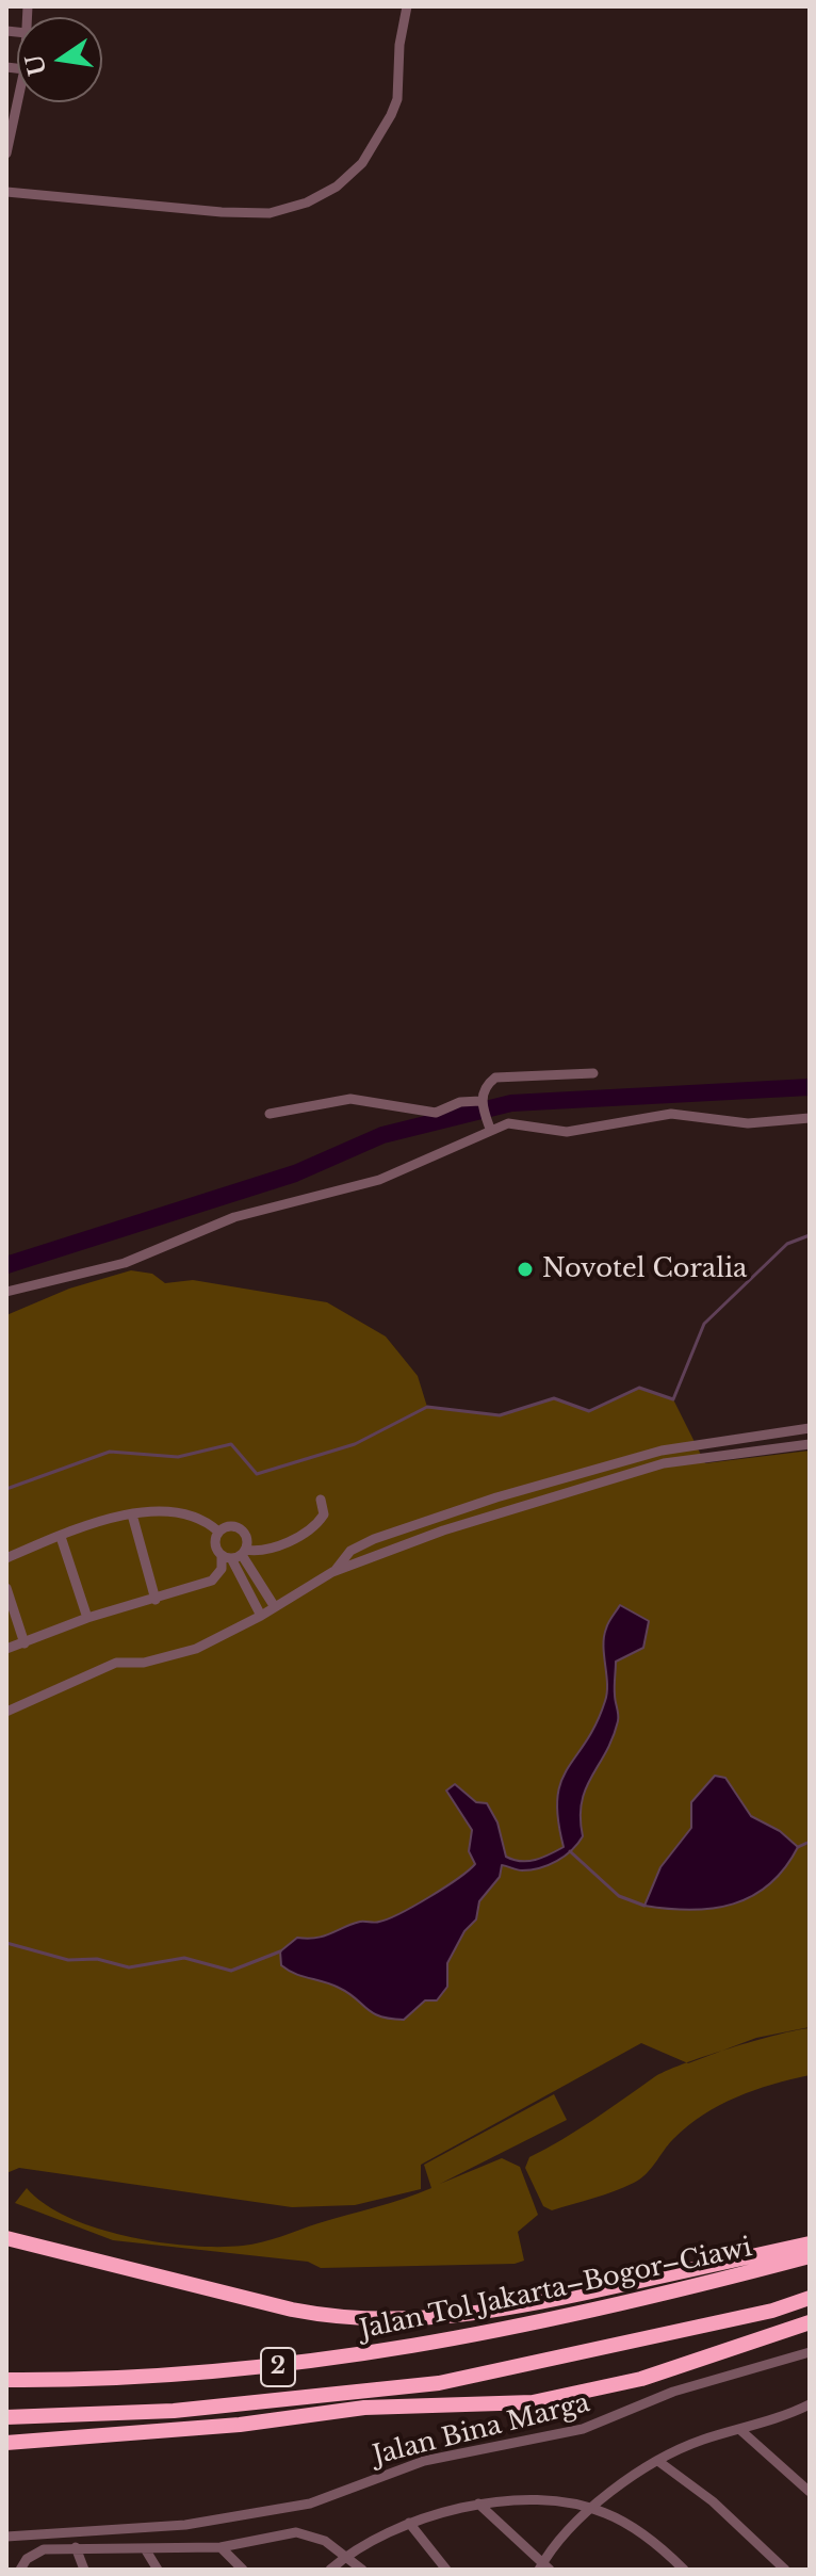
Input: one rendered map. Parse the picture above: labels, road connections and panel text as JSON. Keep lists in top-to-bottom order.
{
  "streets": {
    "highway": ["Jalan Tol Jakarta–Bogor–Ciawi", "2"],
    "street": ["Jalan Bina Marga"]
  },
  "places": ["Novotel Coralia"],
  "north": "left"
}
